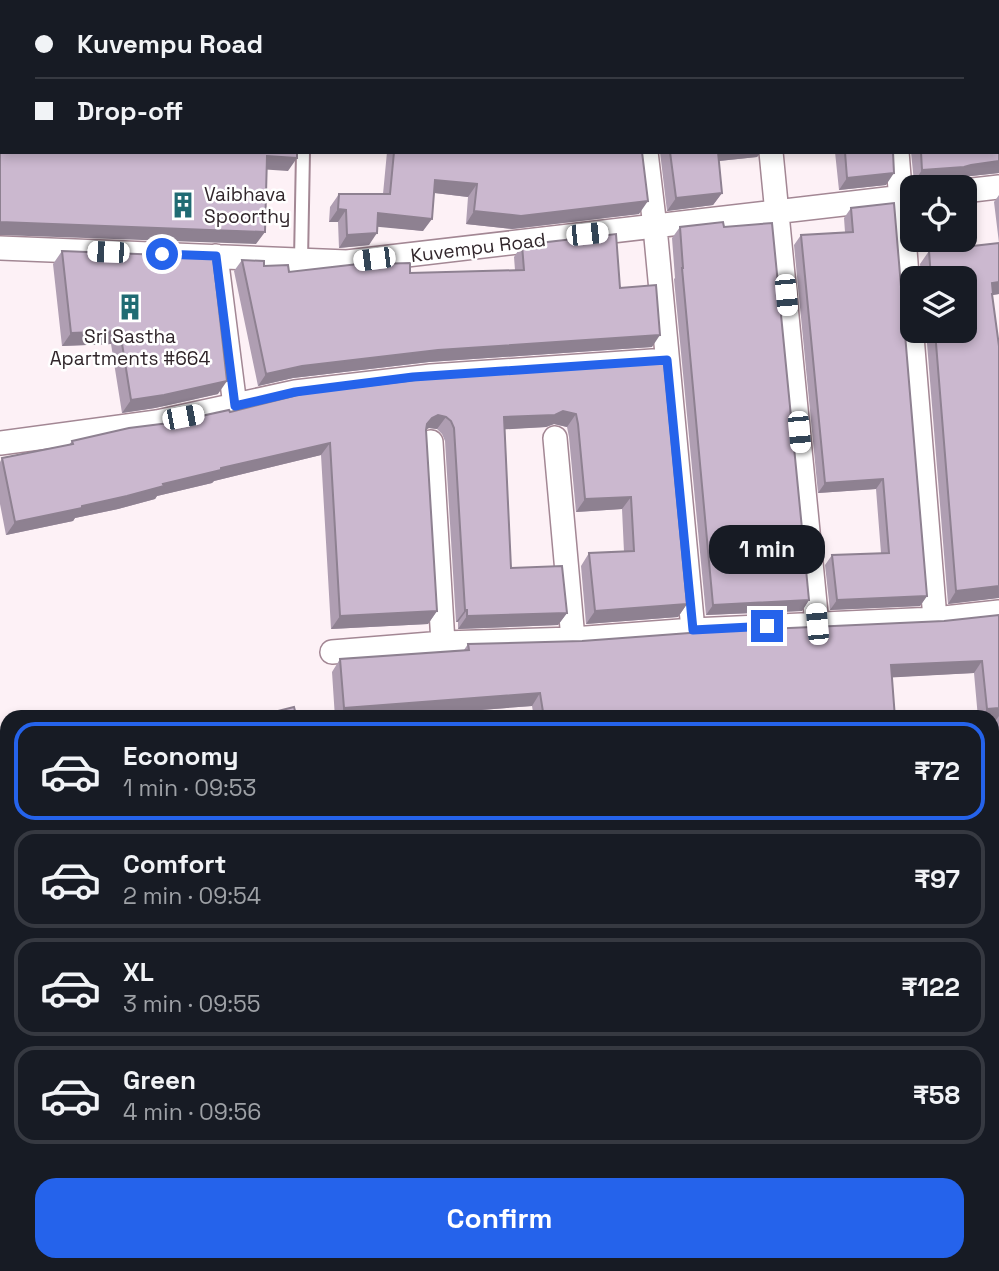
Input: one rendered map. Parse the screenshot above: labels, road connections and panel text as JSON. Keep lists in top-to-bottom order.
{
  "streets": {
    "street": ["Kuvempu Road"]
  },
  "places": {
    "building": ["Vaibhava Spoorthy", "Sri Sastha Apartments #664"]
  },
  "page": {
    "banner": ["Kuvempu Road", "Drop-off"],
    "bubble": "1 min",
    "list": [
      {
        "name": "Economy",
        "note": "1 min · 09:53",
        "value": "₹72"
      },
      {
        "name": "Comfort",
        "note": "2 min · 09:54",
        "value": "₹97"
      },
      {
        "name": "XL",
        "note": "3 min · 09:55",
        "value": "₹122"
      },
      {
        "name": "Green",
        "note": "4 min · 09:56",
        "value": "₹58"
      }
    ],
    "buttons": "Confirm"
  }
}
